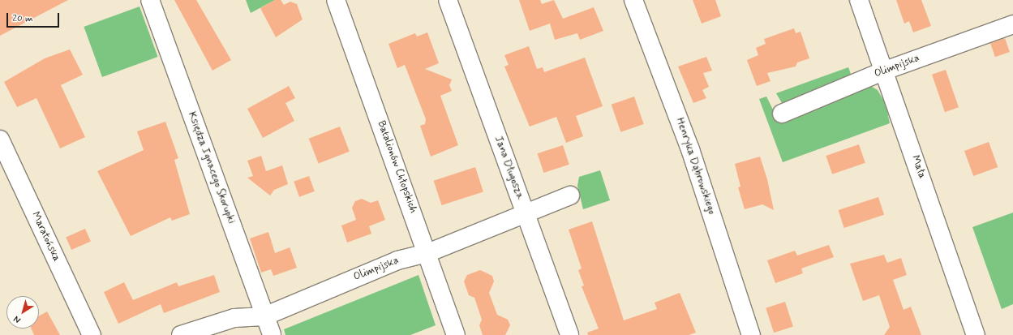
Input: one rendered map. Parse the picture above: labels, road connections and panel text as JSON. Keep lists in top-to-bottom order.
{
  "streets": {
    "street": [
      "Olimpijska",
      "Henryka Dąbrowskiego",
      "Batalionów Chłopskich",
      "Mała",
      "Księdza Ignacego Skorupki",
      "Jana Długosza",
      "Maratońska"
    ]
  },
  "crossings": [
    ["Olimpijska", "Batalionów Chłopskich"],
    ["Olimpijska", "Mała"],
    ["Olimpijska", "Księdza Ignacego Skorupki"],
    ["Olimpijska", "Jana Długosza"]
  ],
  "scale_bar": "20 m",
  "north": "bottom left"
}
